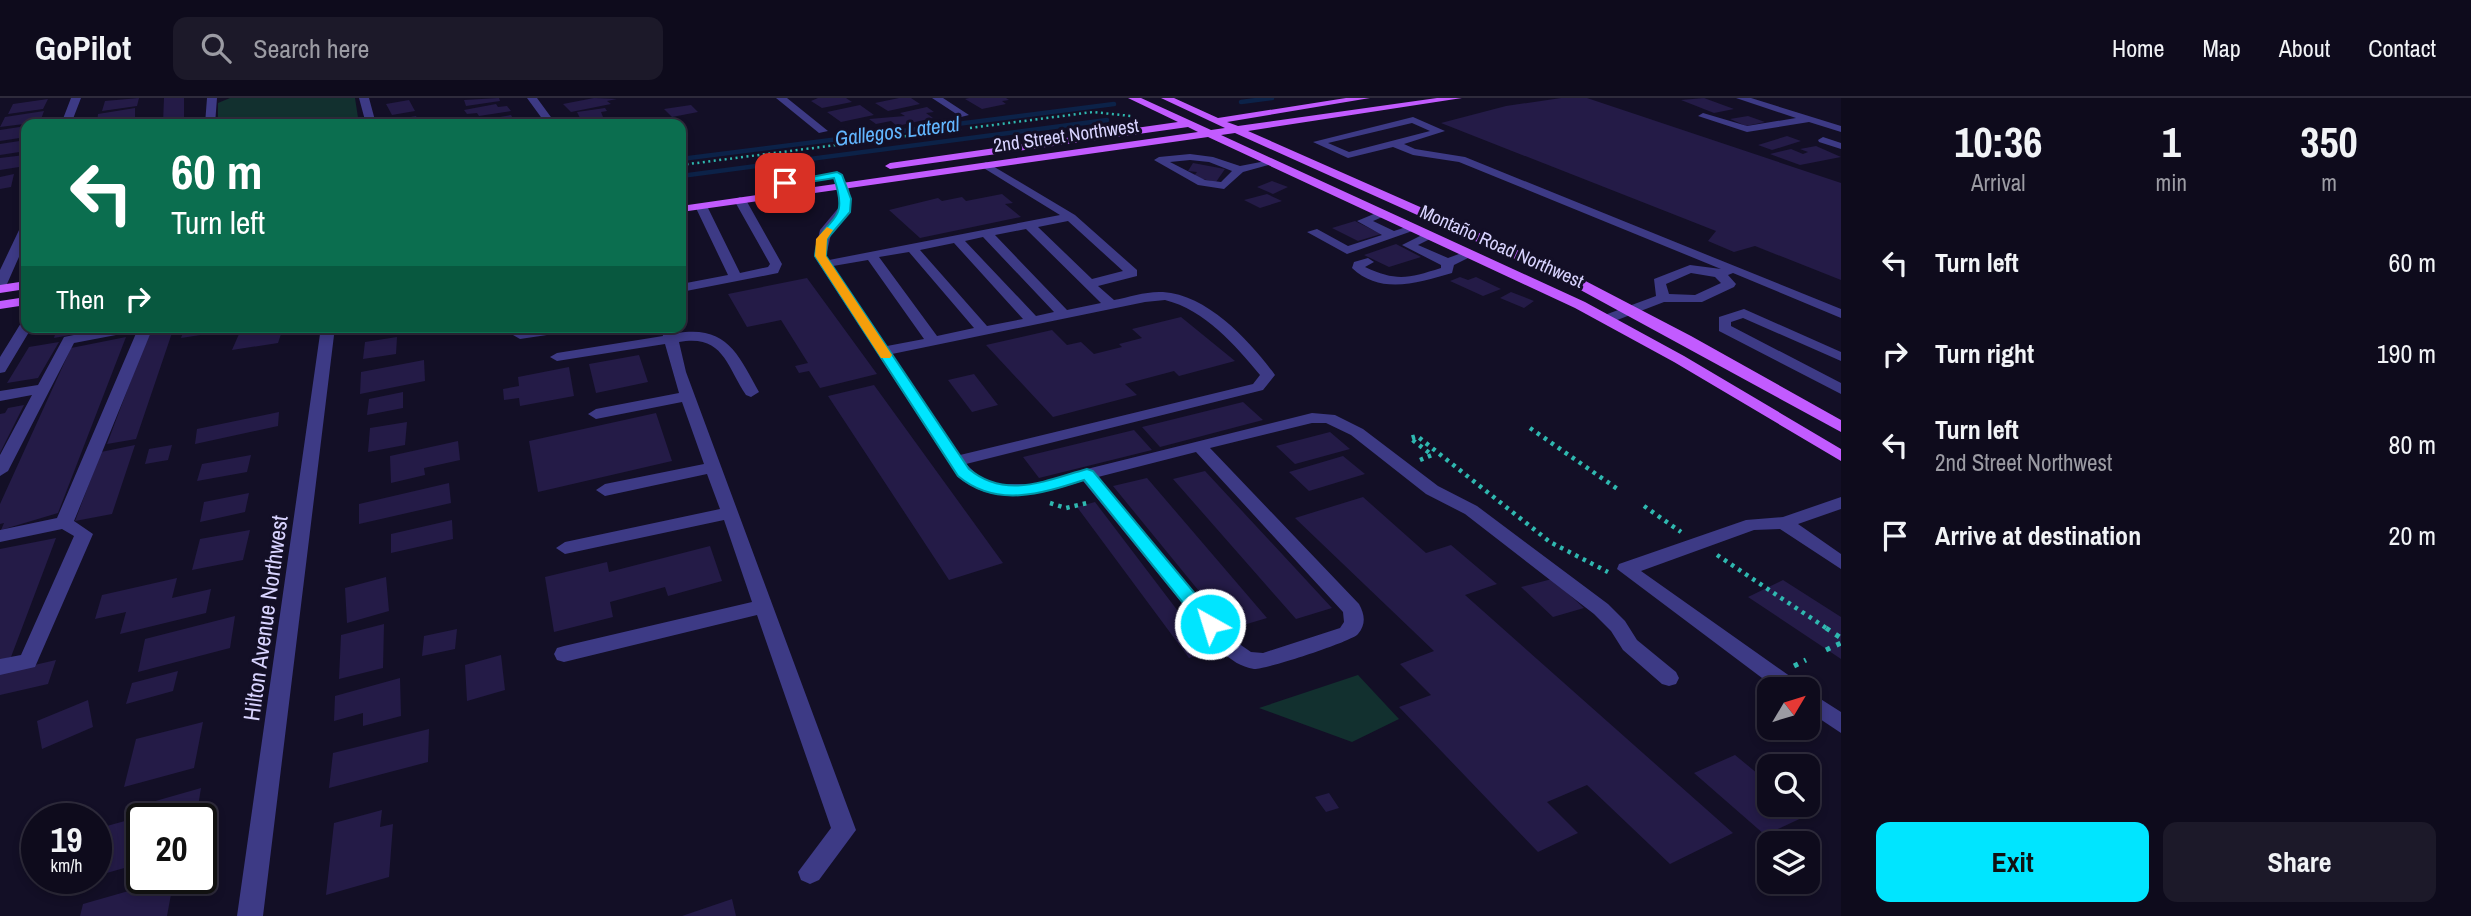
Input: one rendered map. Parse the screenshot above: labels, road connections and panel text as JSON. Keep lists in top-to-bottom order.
{
  "streets": {
    "main road": ["2nd Street Northwest", "Montaño Road Northwest"],
    "street": ["Hilton Avenue Northwest"]
  },
  "crossings": [
    ["2nd Street Northwest", "Montaño Road Northwest"]
  ],
  "water": ["Gallegos Lateral"],
  "north": "top right",
  "page": {
    "header": "GoPilot",
    "search": "Search here",
    "nav": [
      "Home",
      "Map",
      "About",
      "Contact"
    ],
    "eta": [
      "10:36",
      "Arrival",
      "1",
      "min",
      "350",
      "m"
    ],
    "turn": ["60 m", "Turn left"],
    "list": [
      {
        "name": "Turn left",
        "value": "60 m"
      },
      {
        "name": "Turn right",
        "value": "190 m"
      },
      {
        "name": "Turn left",
        "note": "2nd Street Northwest",
        "value": "80 m"
      },
      {
        "name": "Arrive at destination",
        "value": "20 m"
      }
    ],
    "then": "Then",
    "speed": "19 km/h",
    "limit": "20",
    "buttons": ["Exit", "Share"]
  }
}
